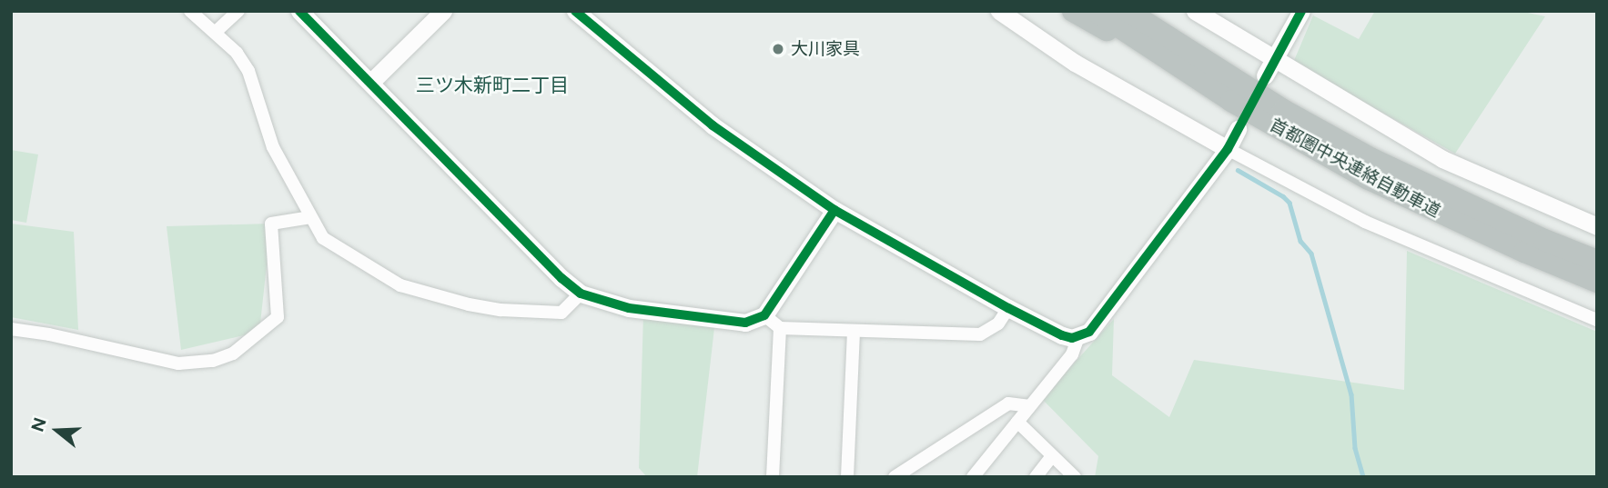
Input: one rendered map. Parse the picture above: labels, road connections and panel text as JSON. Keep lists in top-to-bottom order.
{
  "streets": {
    "highway": ["首都圏中央連絡自動車道"]
  },
  "districts": ["三ツ木新町二丁目"],
  "places": ["大川家具"],
  "north": "left"
}
